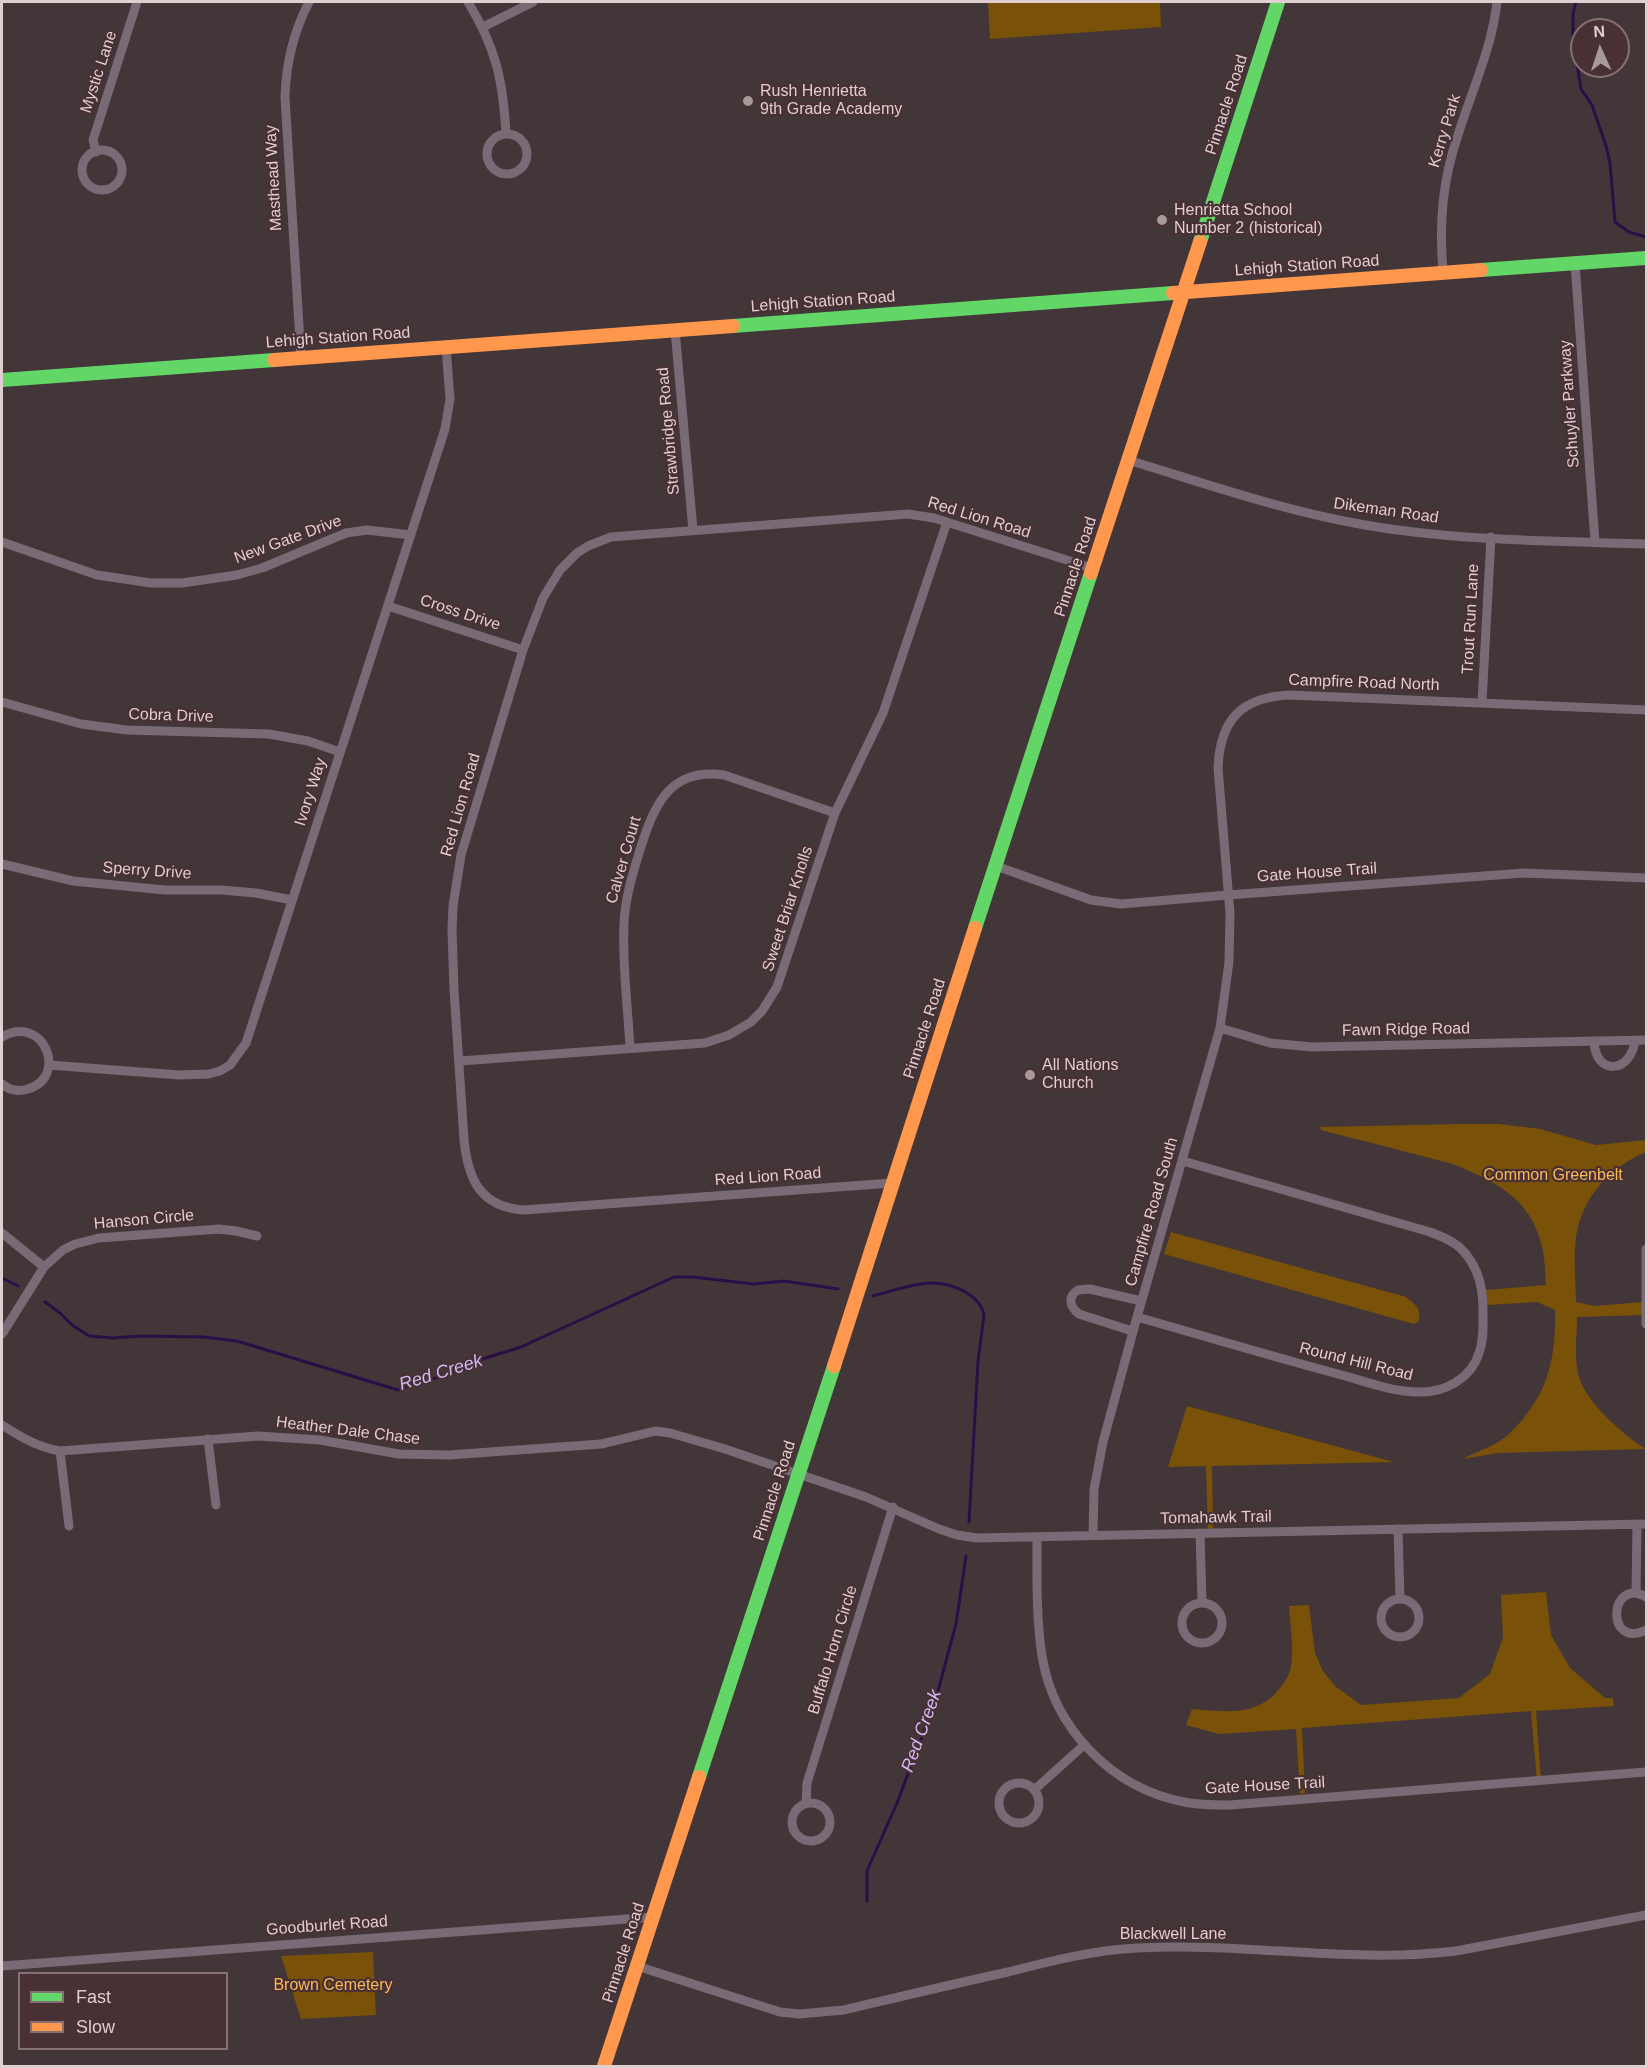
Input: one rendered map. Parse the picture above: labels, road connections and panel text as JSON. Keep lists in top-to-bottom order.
{
  "streets": {
    "main road": ["Pinnacle Road", "Lehigh Station Road"],
    "street": [
      "Mystic Lane",
      "Kerry Park",
      "Masthead Way",
      "Schuyler Parkway",
      "Strawbridge Road",
      "Dikeman Road",
      "Red Lion Road",
      "New Gate Drive",
      "Cross Drive",
      "Trout Run Lane",
      "Campfire Road North",
      "Cobra Drive",
      "Ivory Way",
      "Calver Court",
      "Sperry Drive",
      "Gate House Trail",
      "Sweet Briar Knolls",
      "Fawn Ridge Road",
      "Campfire Road South",
      "Hanson Circle",
      "Round Hill Road",
      "Heather Dale Chase",
      "Tomahawk Trail",
      "Buffalo Horn Circle",
      "Goodburlet Road",
      "Blackwell Lane"
    ]
  },
  "crossings": [
    ["Pinnacle Road", "Lehigh Station Road"],
    ["Pinnacle Road", "Dikeman Road"],
    ["Pinnacle Road", "Red Lion Road"],
    ["Pinnacle Road", "Gate House Trail"],
    ["Pinnacle Road", "Heather Dale Chase"],
    ["Pinnacle Road", "Tomahawk Trail"],
    ["Pinnacle Road", "Goodburlet Road"],
    ["Pinnacle Road", "Blackwell Lane"],
    ["Kerry Park", "Lehigh Station Road"],
    ["Masthead Way", "Lehigh Station Road"],
    ["Lehigh Station Road", "Schuyler Parkway"],
    ["Lehigh Station Road", "Strawbridge Road"],
    ["Lehigh Station Road", "Ivory Way"],
    ["Schuyler Parkway", "Dikeman Road"],
    ["Strawbridge Road", "Red Lion Road"],
    ["Dikeman Road", "Trout Run Lane"],
    ["Red Lion Road", "Cross Drive"],
    ["Red Lion Road", "Sweet Briar Knolls"],
    ["New Gate Drive", "Ivory Way"],
    ["Cross Drive", "Ivory Way"],
    ["Trout Run Lane", "Campfire Road North"],
    ["Campfire Road North", "Gate House Trail"],
    ["Campfire Road North", "Campfire Road South"],
    ["Cobra Drive", "Ivory Way"],
    ["Ivory Way", "Sperry Drive"],
    ["Calver Court", "Sweet Briar Knolls"],
    ["Gate House Trail", "Campfire Road South"],
    ["Gate House Trail", "Tomahawk Trail"],
    ["Fawn Ridge Road", "Campfire Road South"],
    ["Campfire Road South", "Round Hill Road"],
    ["Campfire Road South", "Tomahawk Trail"],
    ["Heather Dale Chase", "Tomahawk Trail"],
    ["Tomahawk Trail", "Buffalo Horn Circle"]
  ],
  "water": ["Red Creek"],
  "parks": ["Common Greenbelt", "Brown Cemetery"],
  "places": ["Rush Henrietta 9th Grade Academy", "Henrietta School Number 2 (historical)", "All Nations Church"],
  "legend": ["Fast", "Slow"],
  "north": "top"
}
